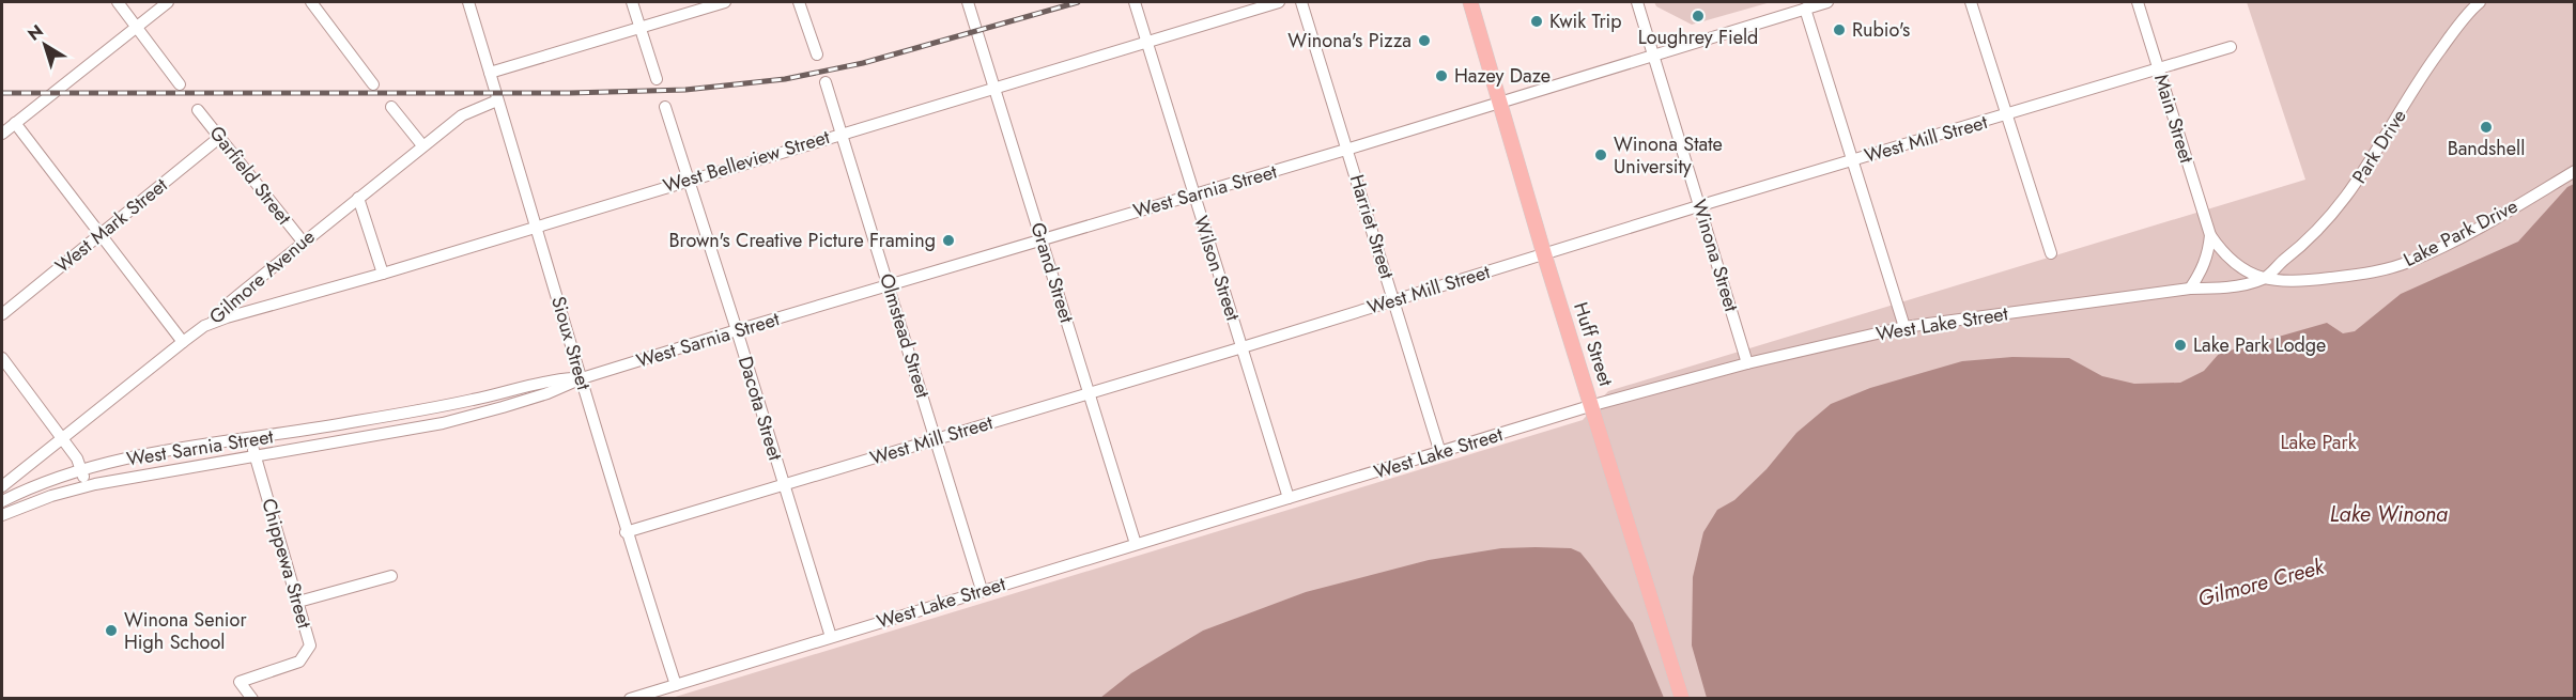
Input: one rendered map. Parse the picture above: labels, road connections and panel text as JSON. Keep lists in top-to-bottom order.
{
  "streets": {
    "main road": ["Huff Street"],
    "street": [
      "Main Street",
      "West Mill Street",
      "Park Drive",
      "West Belleview Street",
      "Garfield Street",
      "West Sarnia Street",
      "West Mark Street",
      "Harriet Street",
      "Lake Park Drive",
      "Winona Street",
      "Wilson Street",
      "Grand Street",
      "Gilmore Avenue",
      "West Lake Street",
      "Olmstead Street",
      "Sioux Street",
      "Dacota Street",
      "Chippewa Street"
    ]
  },
  "crossings": [
    ["Main Street", "West Mill Street"],
    ["Main Street", "Park Drive"],
    ["Main Street", "Lake Park Drive"],
    ["Main Street", "West Lake Street"],
    ["West Mill Street", "Harriet Street"],
    ["West Mill Street", "Winona Street"],
    ["West Mill Street", "Wilson Street"],
    ["West Mill Street", "Grand Street"],
    ["West Mill Street", "Olmstead Street"],
    ["West Mill Street", "Sioux Street"],
    ["West Mill Street", "Huff Street"],
    ["West Mill Street", "Dacota Street"],
    ["Park Drive", "Lake Park Drive"],
    ["Park Drive", "West Lake Street"],
    ["West Belleview Street", "Wilson Street"],
    ["West Belleview Street", "Grand Street"],
    ["West Belleview Street", "Gilmore Avenue"],
    ["West Belleview Street", "Olmstead Street"],
    ["West Belleview Street", "Sioux Street"],
    ["West Belleview Street", "Dacota Street"],
    ["Garfield Street", "West Mark Street"],
    ["Garfield Street", "Gilmore Avenue"],
    ["West Sarnia Street", "Harriet Street"],
    ["West Sarnia Street", "Winona Street"],
    ["West Sarnia Street", "Wilson Street"],
    ["West Sarnia Street", "Grand Street"],
    ["West Sarnia Street", "Olmstead Street"],
    ["West Sarnia Street", "Sioux Street"],
    ["West Sarnia Street", "Huff Street"],
    ["West Sarnia Street", "Dacota Street"],
    ["West Sarnia Street", "Chippewa Street"],
    ["Harriet Street", "West Lake Street"],
    ["Lake Park Drive", "West Lake Street"],
    ["Winona Street", "West Lake Street"],
    ["Wilson Street", "West Lake Street"],
    ["Grand Street", "West Lake Street"],
    ["Gilmore Avenue", "Sioux Street"],
    ["West Lake Street", "Olmstead Street"],
    ["West Lake Street", "Sioux Street"],
    ["West Lake Street", "Huff Street"],
    ["West Lake Street", "Dacota Street"]
  ],
  "water": ["Lake Winona", "Gilmore Creek"],
  "parks": ["Lake Park"],
  "places": [
    "Loughrey Field",
    "Kwik Trip",
    "Rubio's",
    "Winona's Pizza",
    "Hazey Daze",
    "Bandshell",
    "Winona State University",
    "Brown's Creative Picture Framing",
    "Lake Park Lodge",
    "Winona Senior High School"
  ],
  "north": "top left"
}
